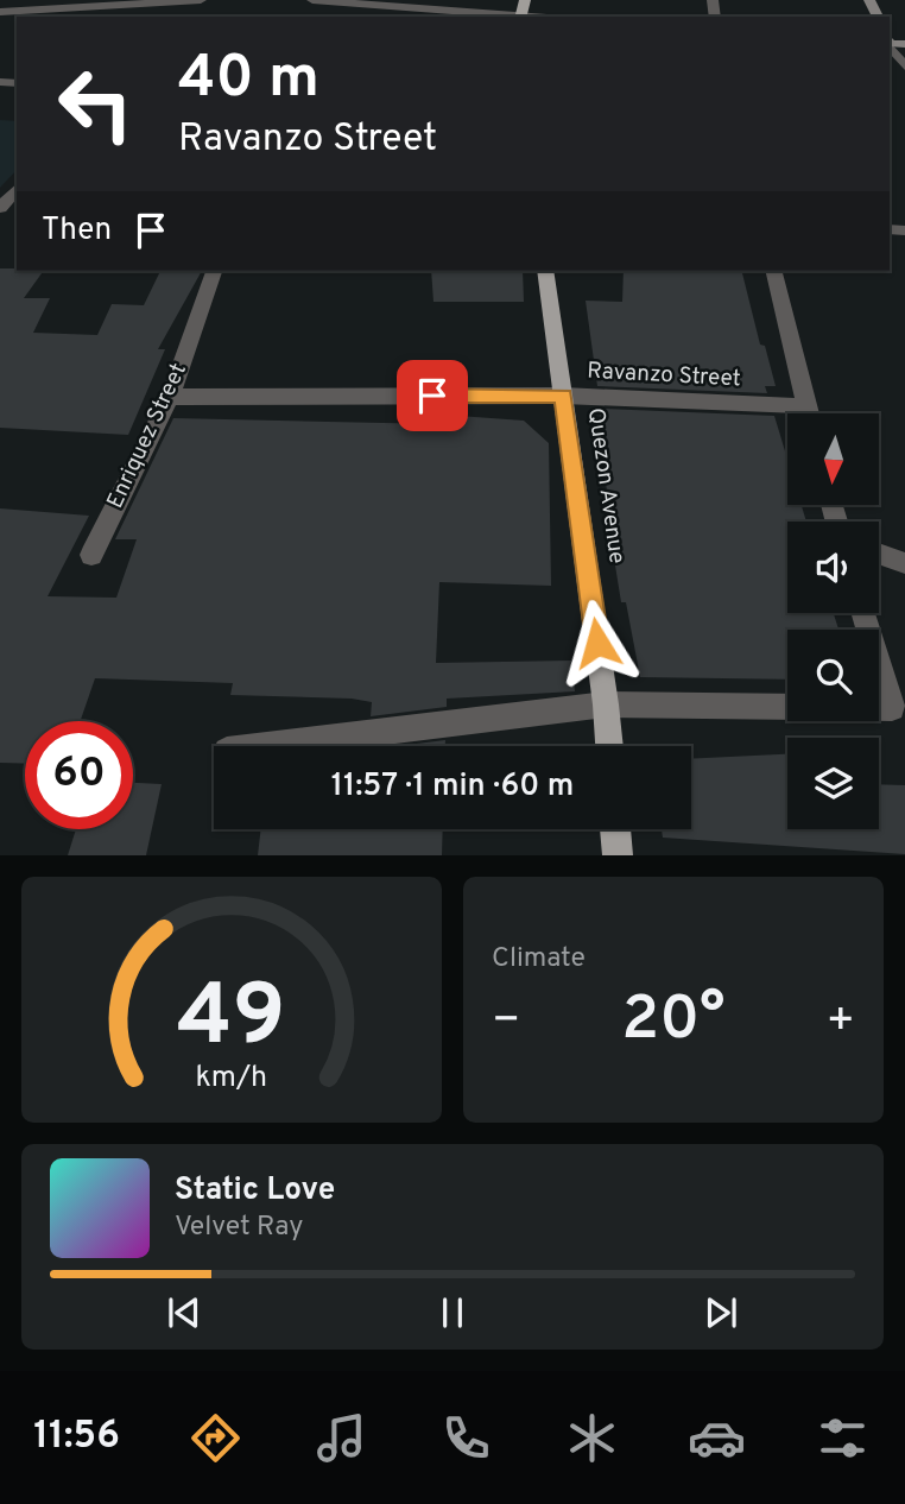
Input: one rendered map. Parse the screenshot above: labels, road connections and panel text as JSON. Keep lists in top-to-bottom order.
{
  "streets": {
    "main road": ["Quezon Avenue"],
    "street": ["Ravanzo Street", "Enriquez Street"]
  },
  "crossings": [
    ["Ravanzo Street", "Enriquez Street"],
    ["Ravanzo Street", "Quezon Avenue"]
  ],
  "north": "bottom",
  "page": {
    "turn": ["40 m", "Ravanzo Street"],
    "then": "Then",
    "limit": "60",
    "trip": "11:57 · 1 min · 60 m",
    "tile": "Climate",
    "heat": ["−", "20°", "+"],
    "song": ["Static Love", "Velvet Ray"],
    "tabs": "11:56",
    "gauge": ["49", "km/h"]
  }
}
